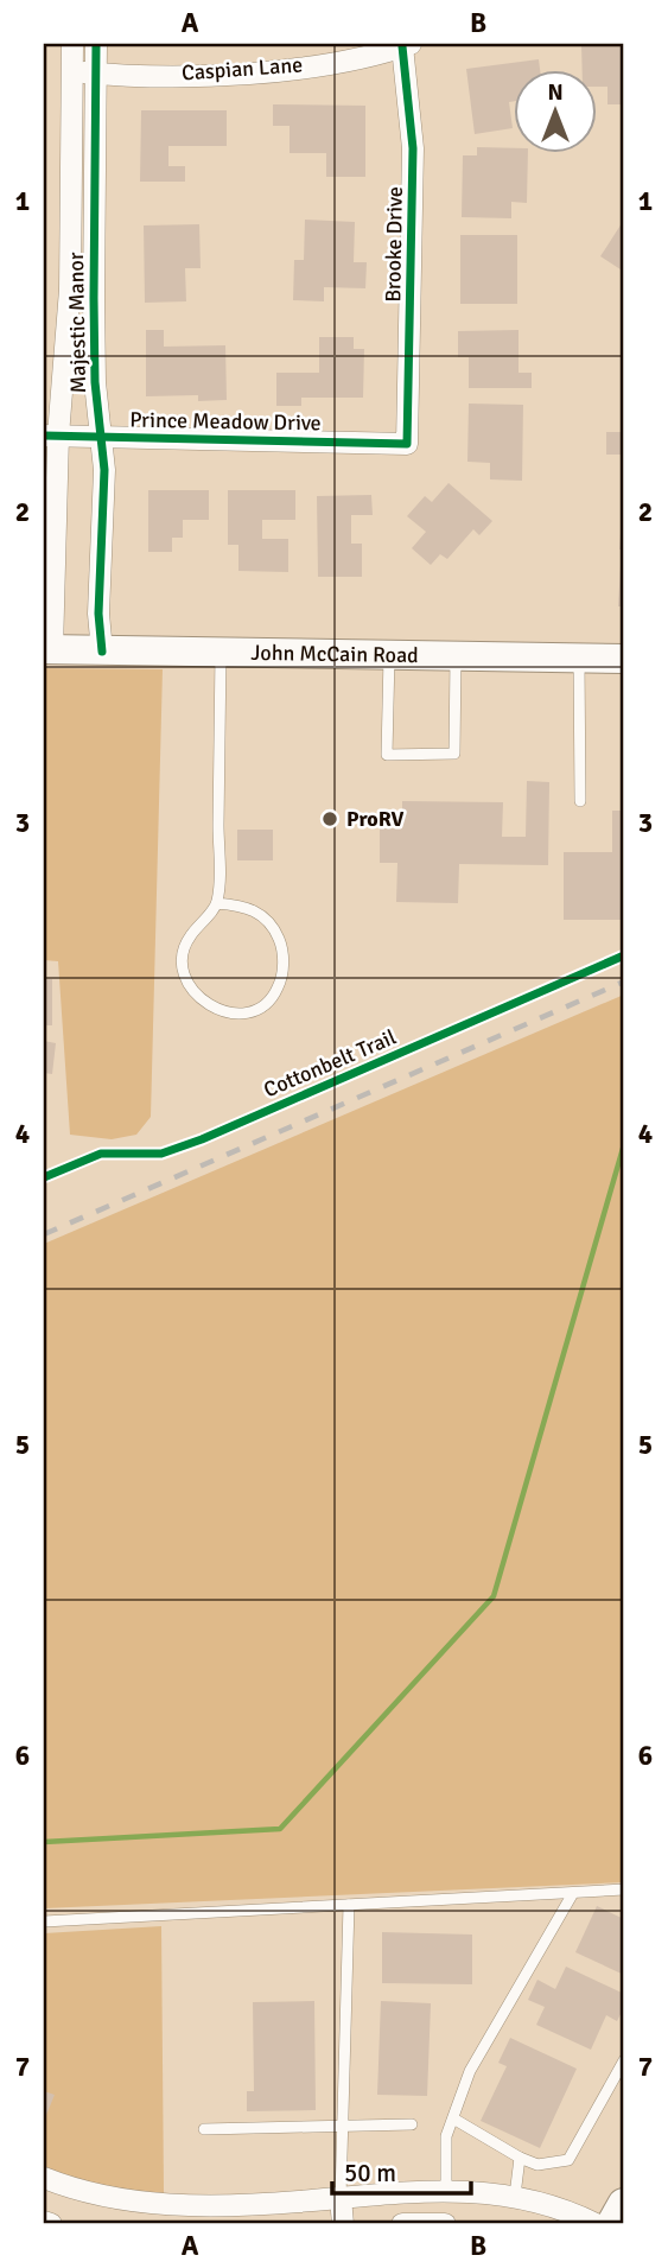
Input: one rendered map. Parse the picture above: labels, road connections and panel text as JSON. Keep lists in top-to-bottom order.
{
  "streets": {
    "main road": ["John McCain Road"],
    "street": [
      "Caspian Lane",
      "Brooke Drive",
      "Majestic Manor",
      "Prince Meadow Drive"
    ],
    "cycle path": ["Cottonbelt Trail"]
  },
  "crossings": [
    ["Caspian Lane", "Brooke Drive"],
    ["Caspian Lane", "Majestic Manor"],
    ["Brooke Drive", "Prince Meadow Drive"],
    ["Majestic Manor", "Prince Meadow Drive"],
    ["Majestic Manor", "John McCain Road"]
  ],
  "places": ["ProRV"],
  "scale_bar": "50 m",
  "north": "top",
  "grid": {
    "columns": ["A", "B"],
    "rows": [
      "1",
      "2",
      "3",
      "4",
      "5",
      "6",
      "7"
    ]
  }
}
